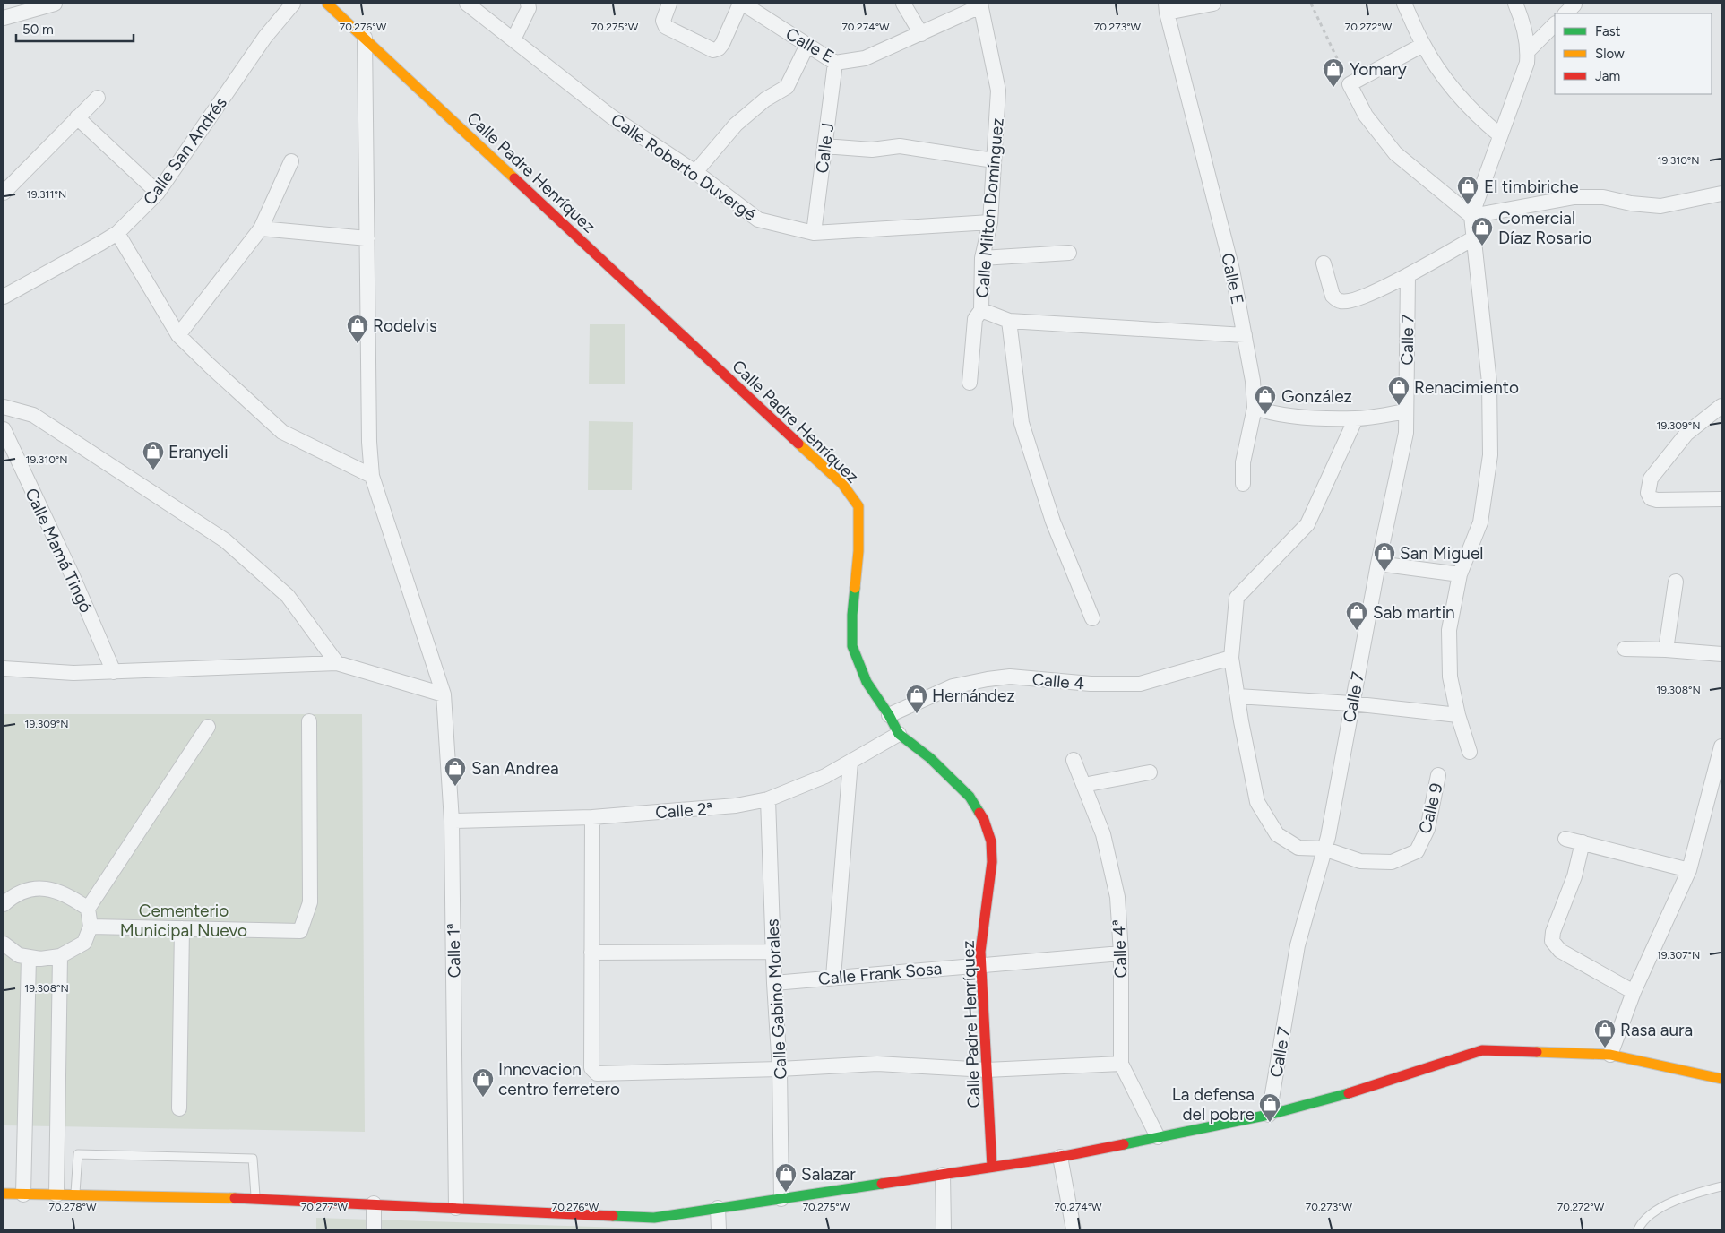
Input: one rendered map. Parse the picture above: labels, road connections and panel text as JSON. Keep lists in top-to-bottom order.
{
  "streets": {
    "main road": ["Calle Padre Henríquez"],
    "street": [
      "Calle E",
      "Calle J",
      "Calle San Andrés",
      "Calle Roberto Duvergé",
      "Calle Milton Domínguez",
      "Calle 7",
      "Calle Mamá Tingó",
      "Calle 4",
      "Calle 9",
      "Calle 2ª",
      "Calle 4ª",
      "Calle 1ª",
      "Calle Frank Sosa",
      "Calle Gabino Morales"
    ]
  },
  "crossings": [
    ["Calle E", "Calle J"],
    ["Calle E", "Calle Milton Domínguez"],
    ["Calle J", "Calle Roberto Duvergé"],
    ["Calle Roberto Duvergé", "Calle Milton Domínguez"],
    ["Calle Padre Henríquez", "Calle 4"],
    ["Calle Padre Henríquez", "Calle 2ª"],
    ["Calle Padre Henríquez", "Calle 1ª"],
    ["Calle Padre Henríquez", "Calle Frank Sosa"],
    ["Calle 7", "Calle 9"],
    ["Calle 4", "Calle 9"],
    ["Calle 2ª", "Calle 1ª"],
    ["Calle 2ª", "Calle Gabino Morales"],
    ["Calle 4ª", "Calle Frank Sosa"],
    ["Calle Frank Sosa", "Calle Gabino Morales"]
  ],
  "parks": ["Cementerio Municipal Nuevo"],
  "places": {
    "shop": [
      "Yomary",
      "El timbiriche",
      "Comercial Díaz Rosario",
      "Rodelvis",
      "Renacimiento",
      "González",
      "Eranyeli",
      "San Miguel",
      "Sab martin",
      "Hernández",
      "San Andrea",
      "Rasa aura",
      "Innovacion centro ferretero",
      "La defensa del pobre",
      "Salazar"
    ]
  },
  "legend": ["Fast", "Slow", "Jam"],
  "scale_bar": "50 m",
  "coordinates": [
    "70.276°W",
    "70.275°W",
    "70.274°W",
    "70.273°W",
    "70.272°W",
    "19.310°N",
    "19.311°N",
    "19.309°N",
    "19.308°N",
    "19.307°N",
    "70.278°W",
    "70.277°W"
  ]
}
